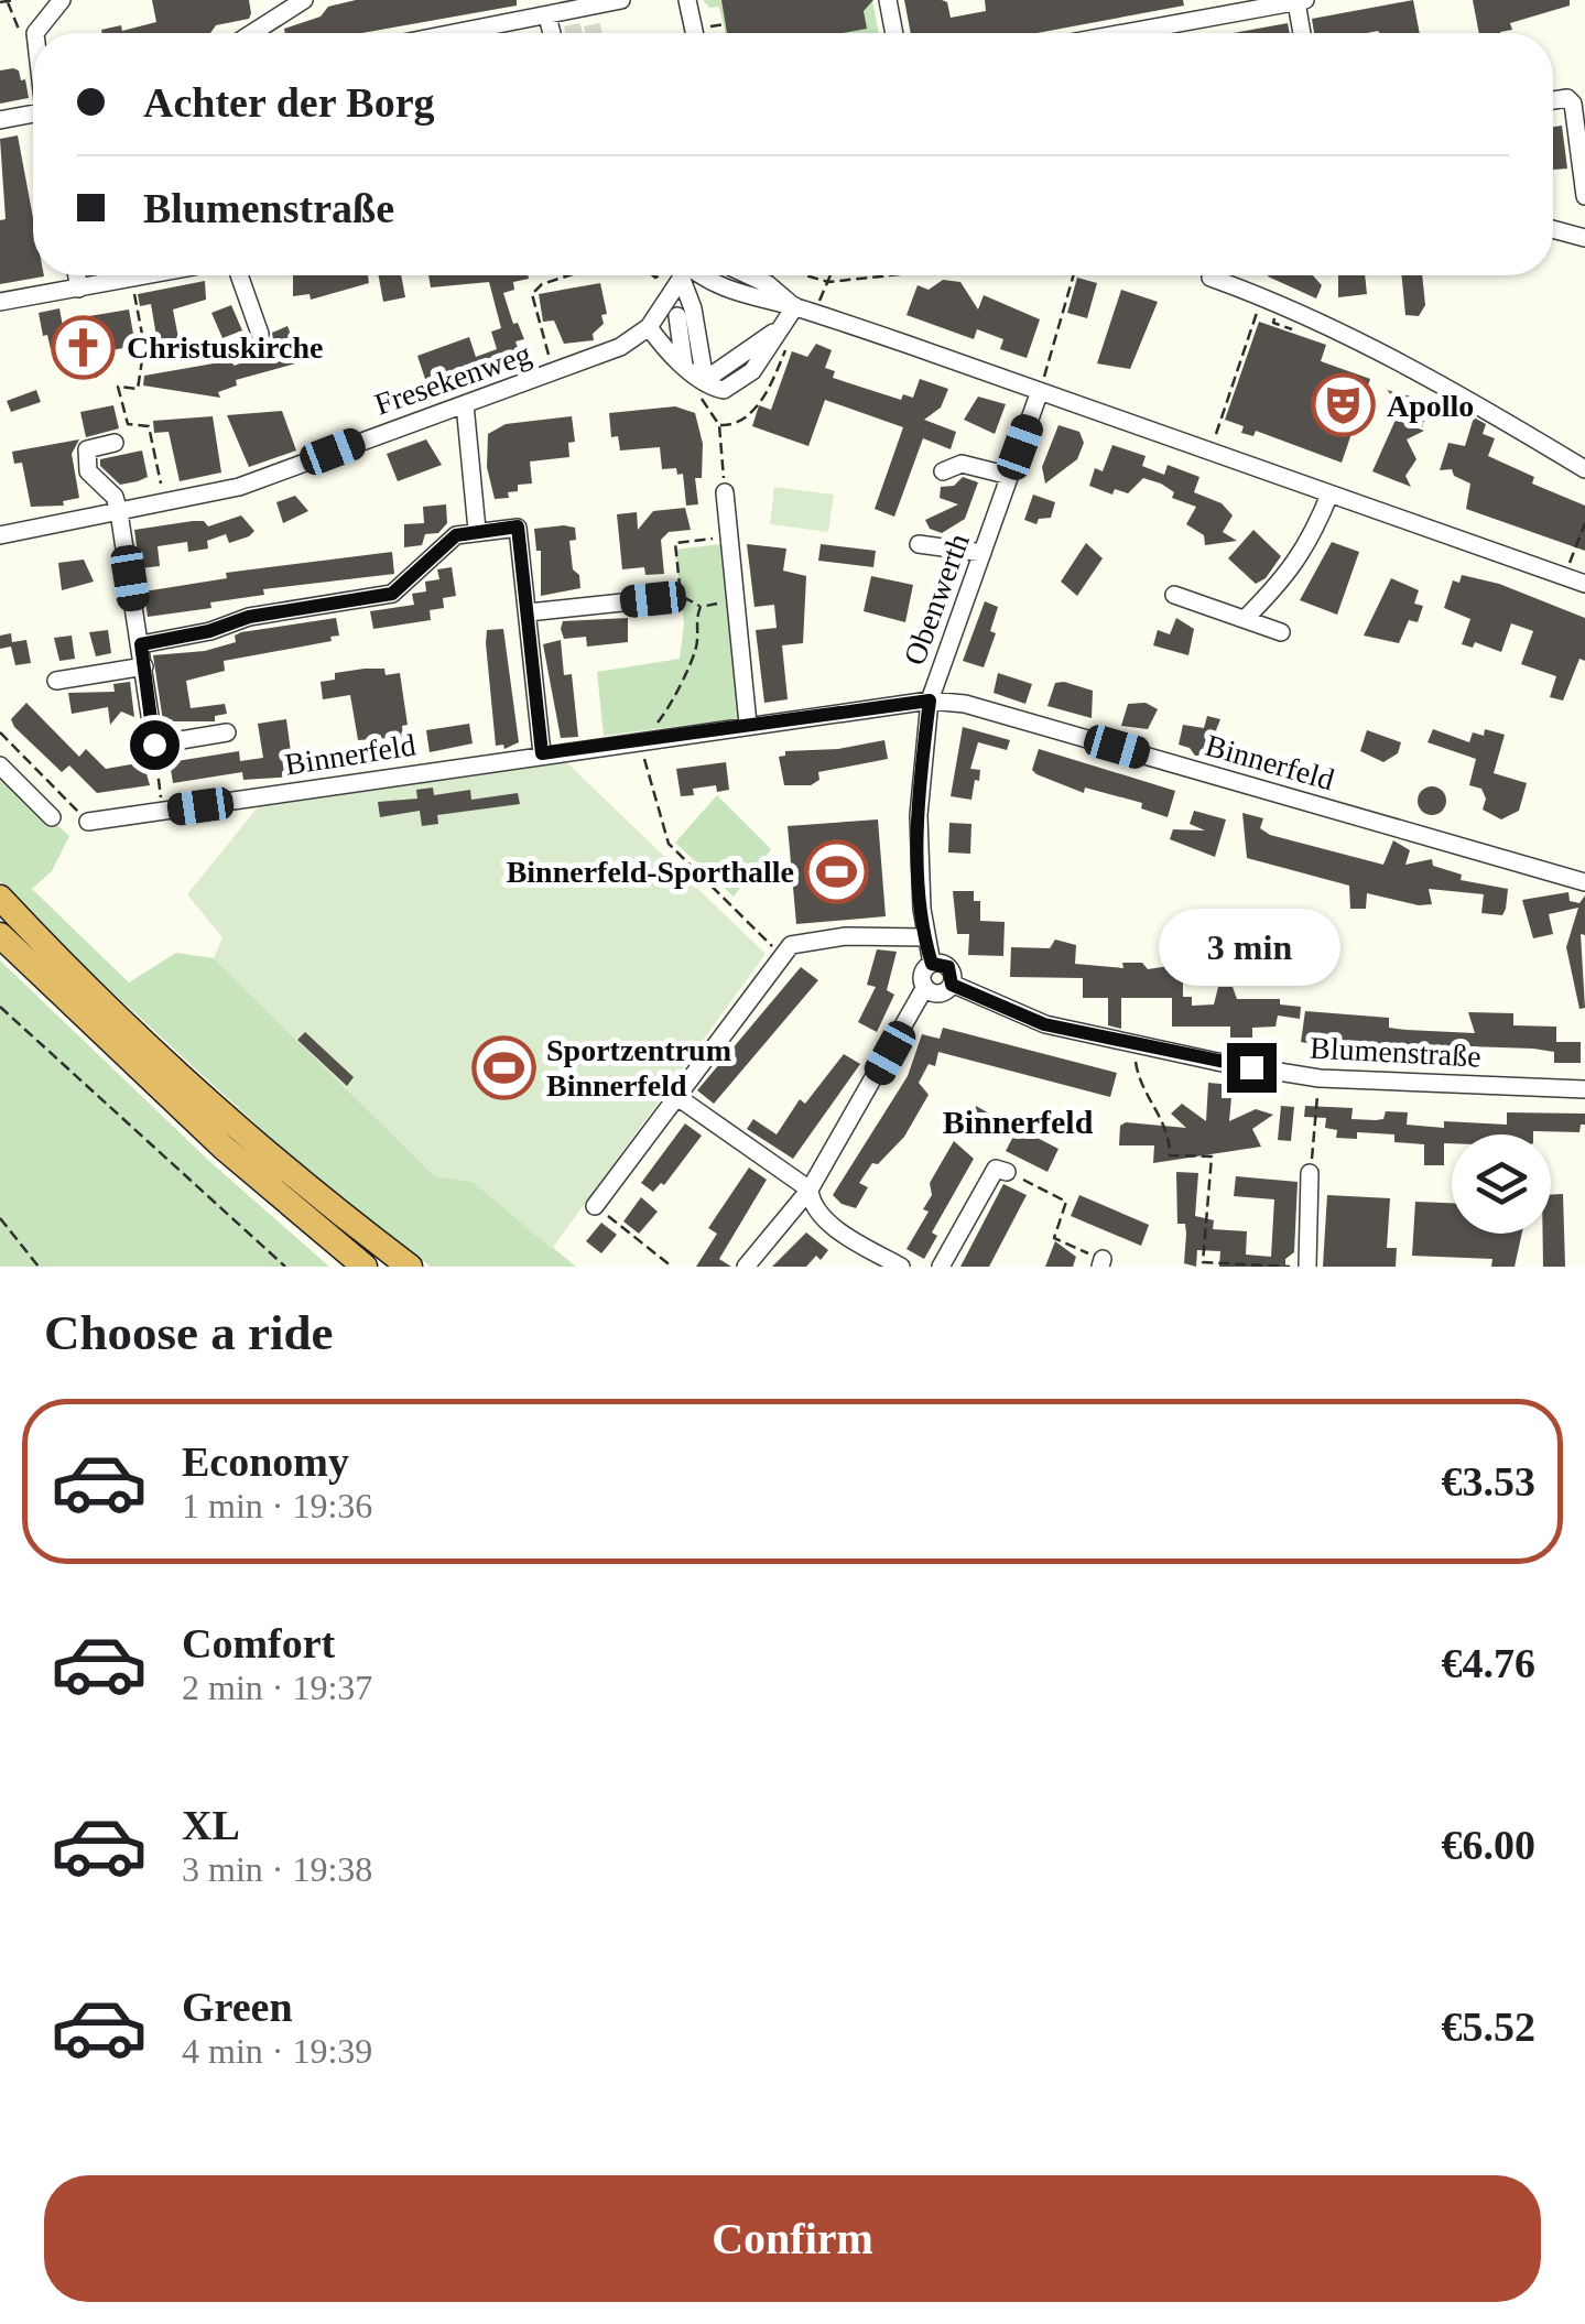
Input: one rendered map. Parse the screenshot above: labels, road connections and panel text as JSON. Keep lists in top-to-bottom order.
{
  "streets": {
    "street": [
      "Fresekenweg",
      "Obenwerth",
      "Binnerfeld",
      "Blumenstraße"
    ]
  },
  "crossings": [
    ["Obenwerth", "Binnerfeld"],
    ["Obenwerth", "Blumenstraße"]
  ],
  "districts": ["Binnerfeld"],
  "places": {
    "church": ["Christuskirche"],
    "theatre": ["Apollo"],
    "sports": ["Binnerfeld-Sporthalle", "Sportzentrum Binnerfeld"]
  },
  "page": {
    "banner": ["Achter der Borg", "Blumenstraße"],
    "bubble": "3 min",
    "heading": "Choose a ride",
    "list": [
      {
        "name": "Economy",
        "note": "1 min · 19:36",
        "value": "€3.53"
      },
      {
        "name": "Comfort",
        "note": "2 min · 19:37",
        "value": "€4.76"
      },
      {
        "name": "XL",
        "note": "3 min · 19:38",
        "value": "€6.00"
      },
      {
        "name": "Green",
        "note": "4 min · 19:39",
        "value": "€5.52"
      }
    ],
    "buttons": "Confirm"
  }
}
